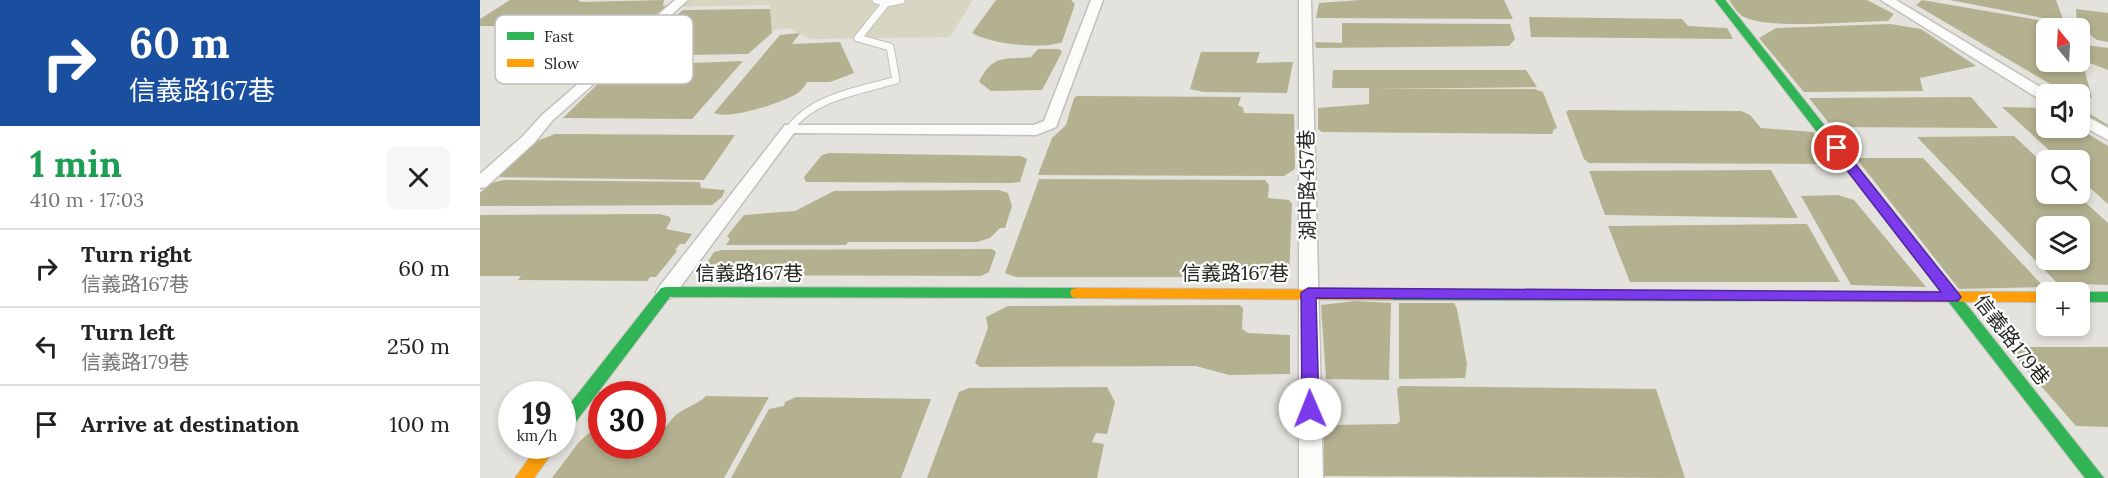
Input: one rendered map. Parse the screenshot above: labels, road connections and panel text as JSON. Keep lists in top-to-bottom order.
{
  "streets": {
    "street": ["湖中路457巷", "信義路167巷", "信義路179巷"]
  },
  "crossings": [
    ["湖中路457巷", "信義路167巷"],
    ["信義路167巷", "信義路179巷"]
  ],
  "legend": ["Fast", "Slow"],
  "north": "top",
  "page": {
    "turn": ["60 m", "信義路167巷"],
    "map_buttons": "+",
    "heading": ["1 min", "410 m · 17:03"],
    "list": [
      {
        "name": "Turn right",
        "note": "信義路167巷",
        "value": "60 m"
      },
      {
        "name": "Turn left",
        "note": "信義路179巷",
        "value": "250 m"
      },
      {
        "name": "Arrive at destination",
        "value": "100 m"
      }
    ],
    "speed": "19 km/h",
    "limit": "30"
  }
}
